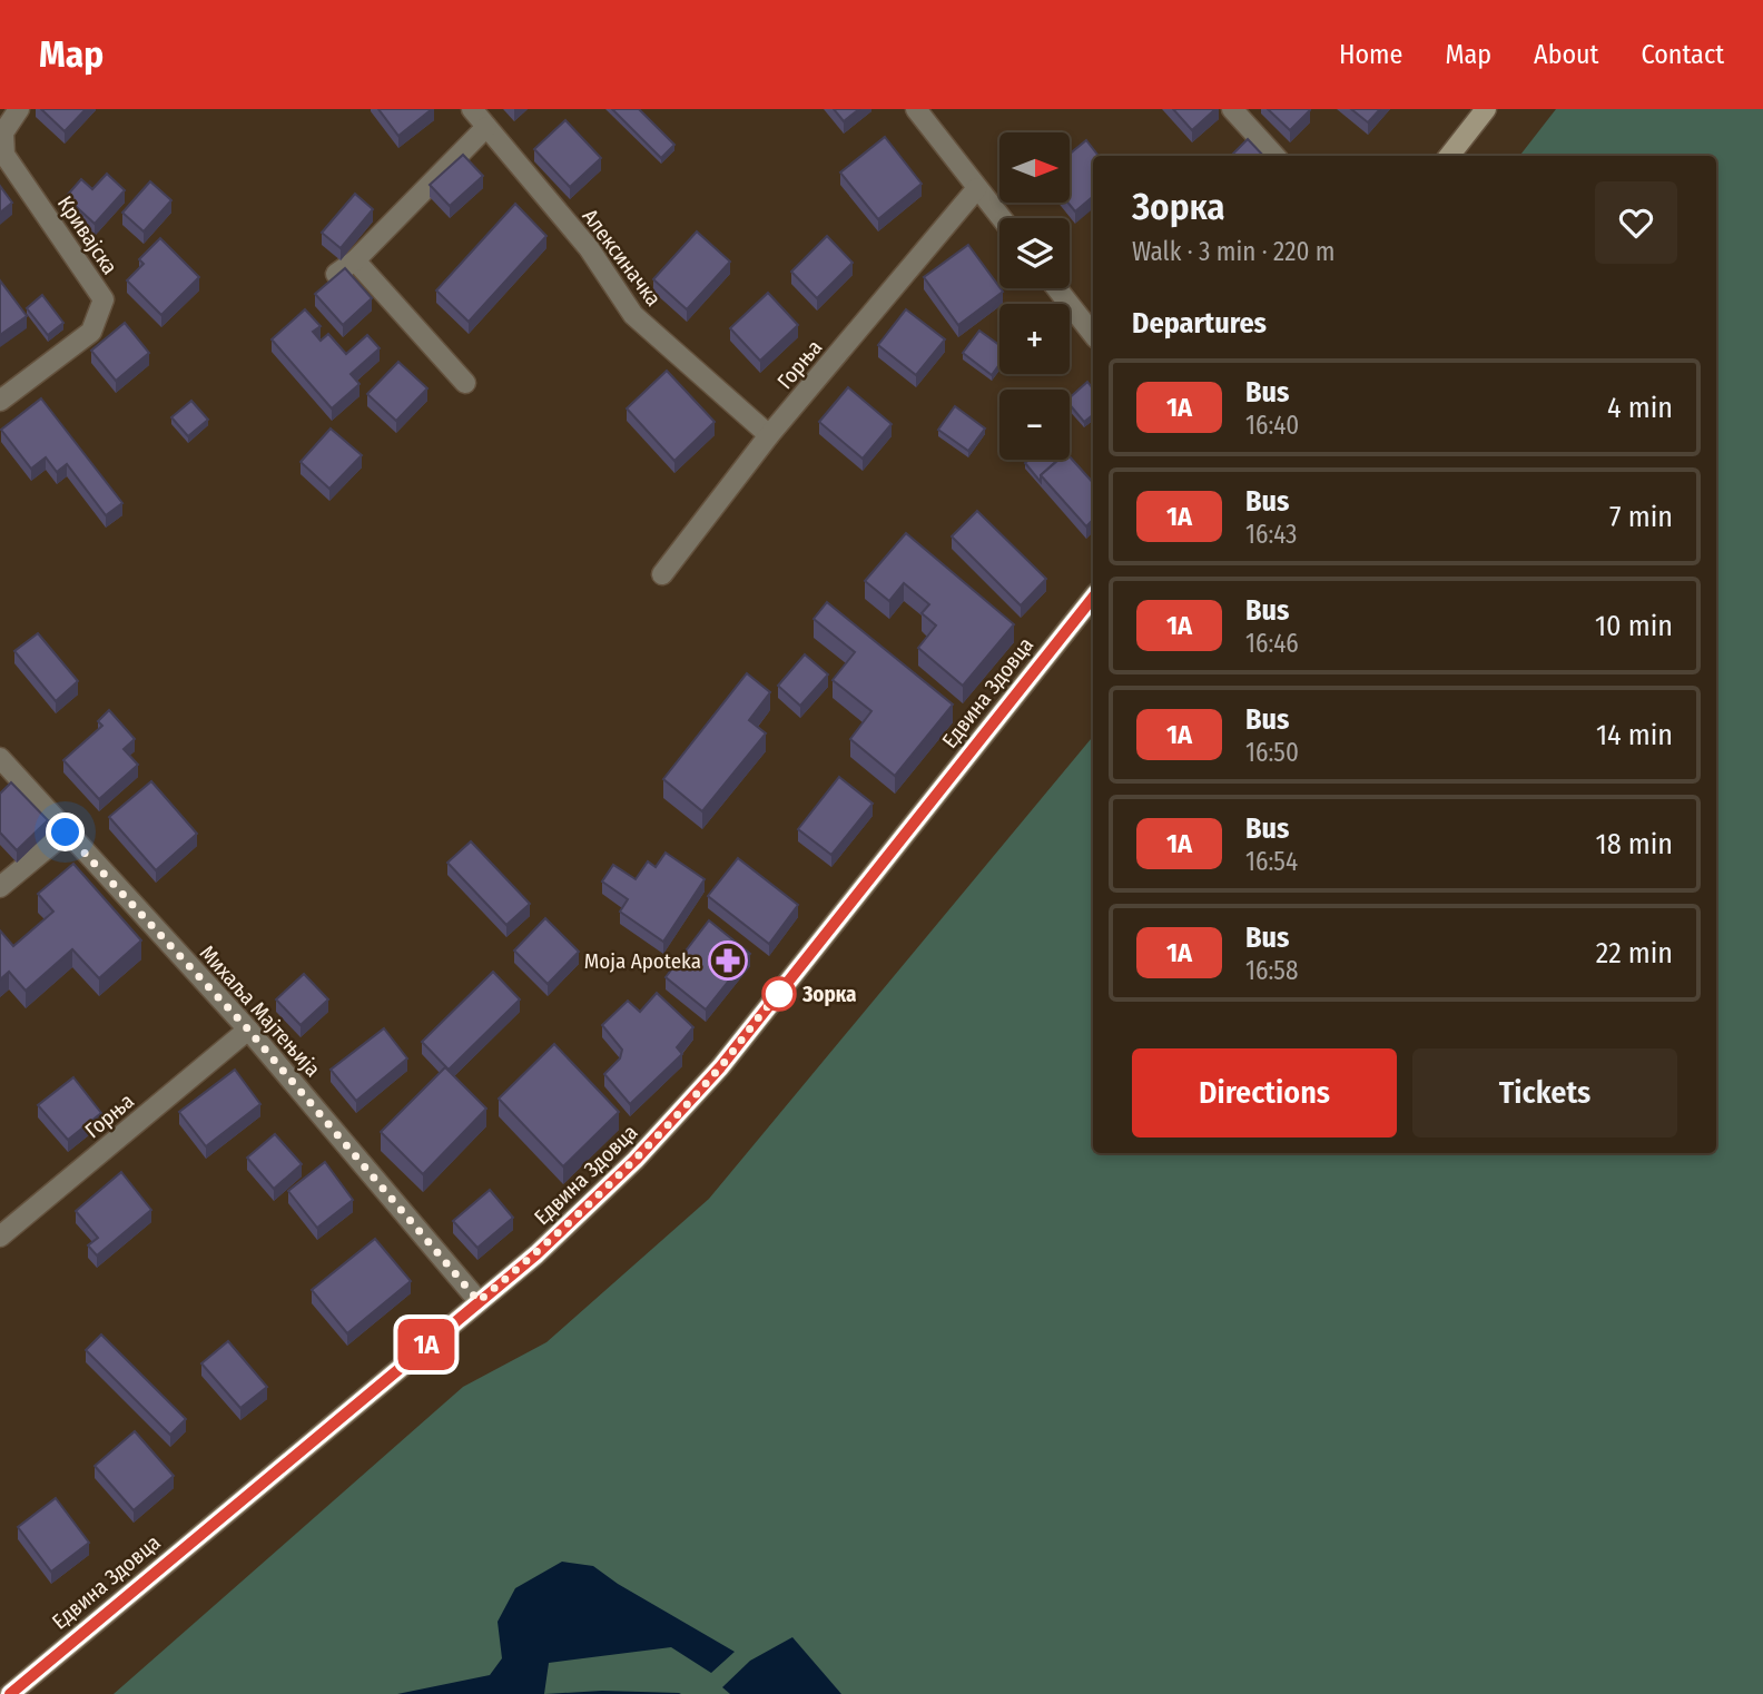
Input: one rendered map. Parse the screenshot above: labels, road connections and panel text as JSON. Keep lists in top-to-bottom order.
{
  "streets": {
    "main road": ["Едвина Здовца"],
    "street": [
      "Кривајска",
      "Алексиначка",
      "Горња",
      "Михаља Мајтењија"
    ]
  },
  "crossings": [
    ["Алексиначка", "Горња"],
    ["Горња", "Михаља Мајтењија"],
    ["Едвина Здовца", "Михаља Мајтењија"]
  ],
  "places": {
    "pharmacy": ["Moja Apoteka"],
    "other": ["Зорка"]
  },
  "lines": ["bus line 1A"],
  "north": "right",
  "page": {
    "header": "Map",
    "nav": [
      "Home",
      "Map",
      "About",
      "Contact"
    ],
    "on_map": "1A",
    "map_buttons": ["+", "−"],
    "heading": [
      ["Зорка", "Walk · 3 min · 220 m"],
      "Departures"
    ],
    "list": [
      {
        "mark": "1A",
        "name": "Bus",
        "note": "16:40",
        "value": "4 min"
      },
      {
        "mark": "1A",
        "name": "Bus",
        "note": "16:43",
        "value": "7 min"
      },
      {
        "mark": "1A",
        "name": "Bus",
        "note": "16:46",
        "value": "10 min"
      },
      {
        "mark": "1A",
        "name": "Bus",
        "note": "16:50",
        "value": "14 min"
      },
      {
        "mark": "1A",
        "name": "Bus",
        "note": "16:54",
        "value": "18 min"
      },
      {
        "mark": "1A",
        "name": "Bus",
        "note": "16:58",
        "value": "22 min"
      }
    ],
    "buttons": ["Directions", "Tickets"]
  }
}
